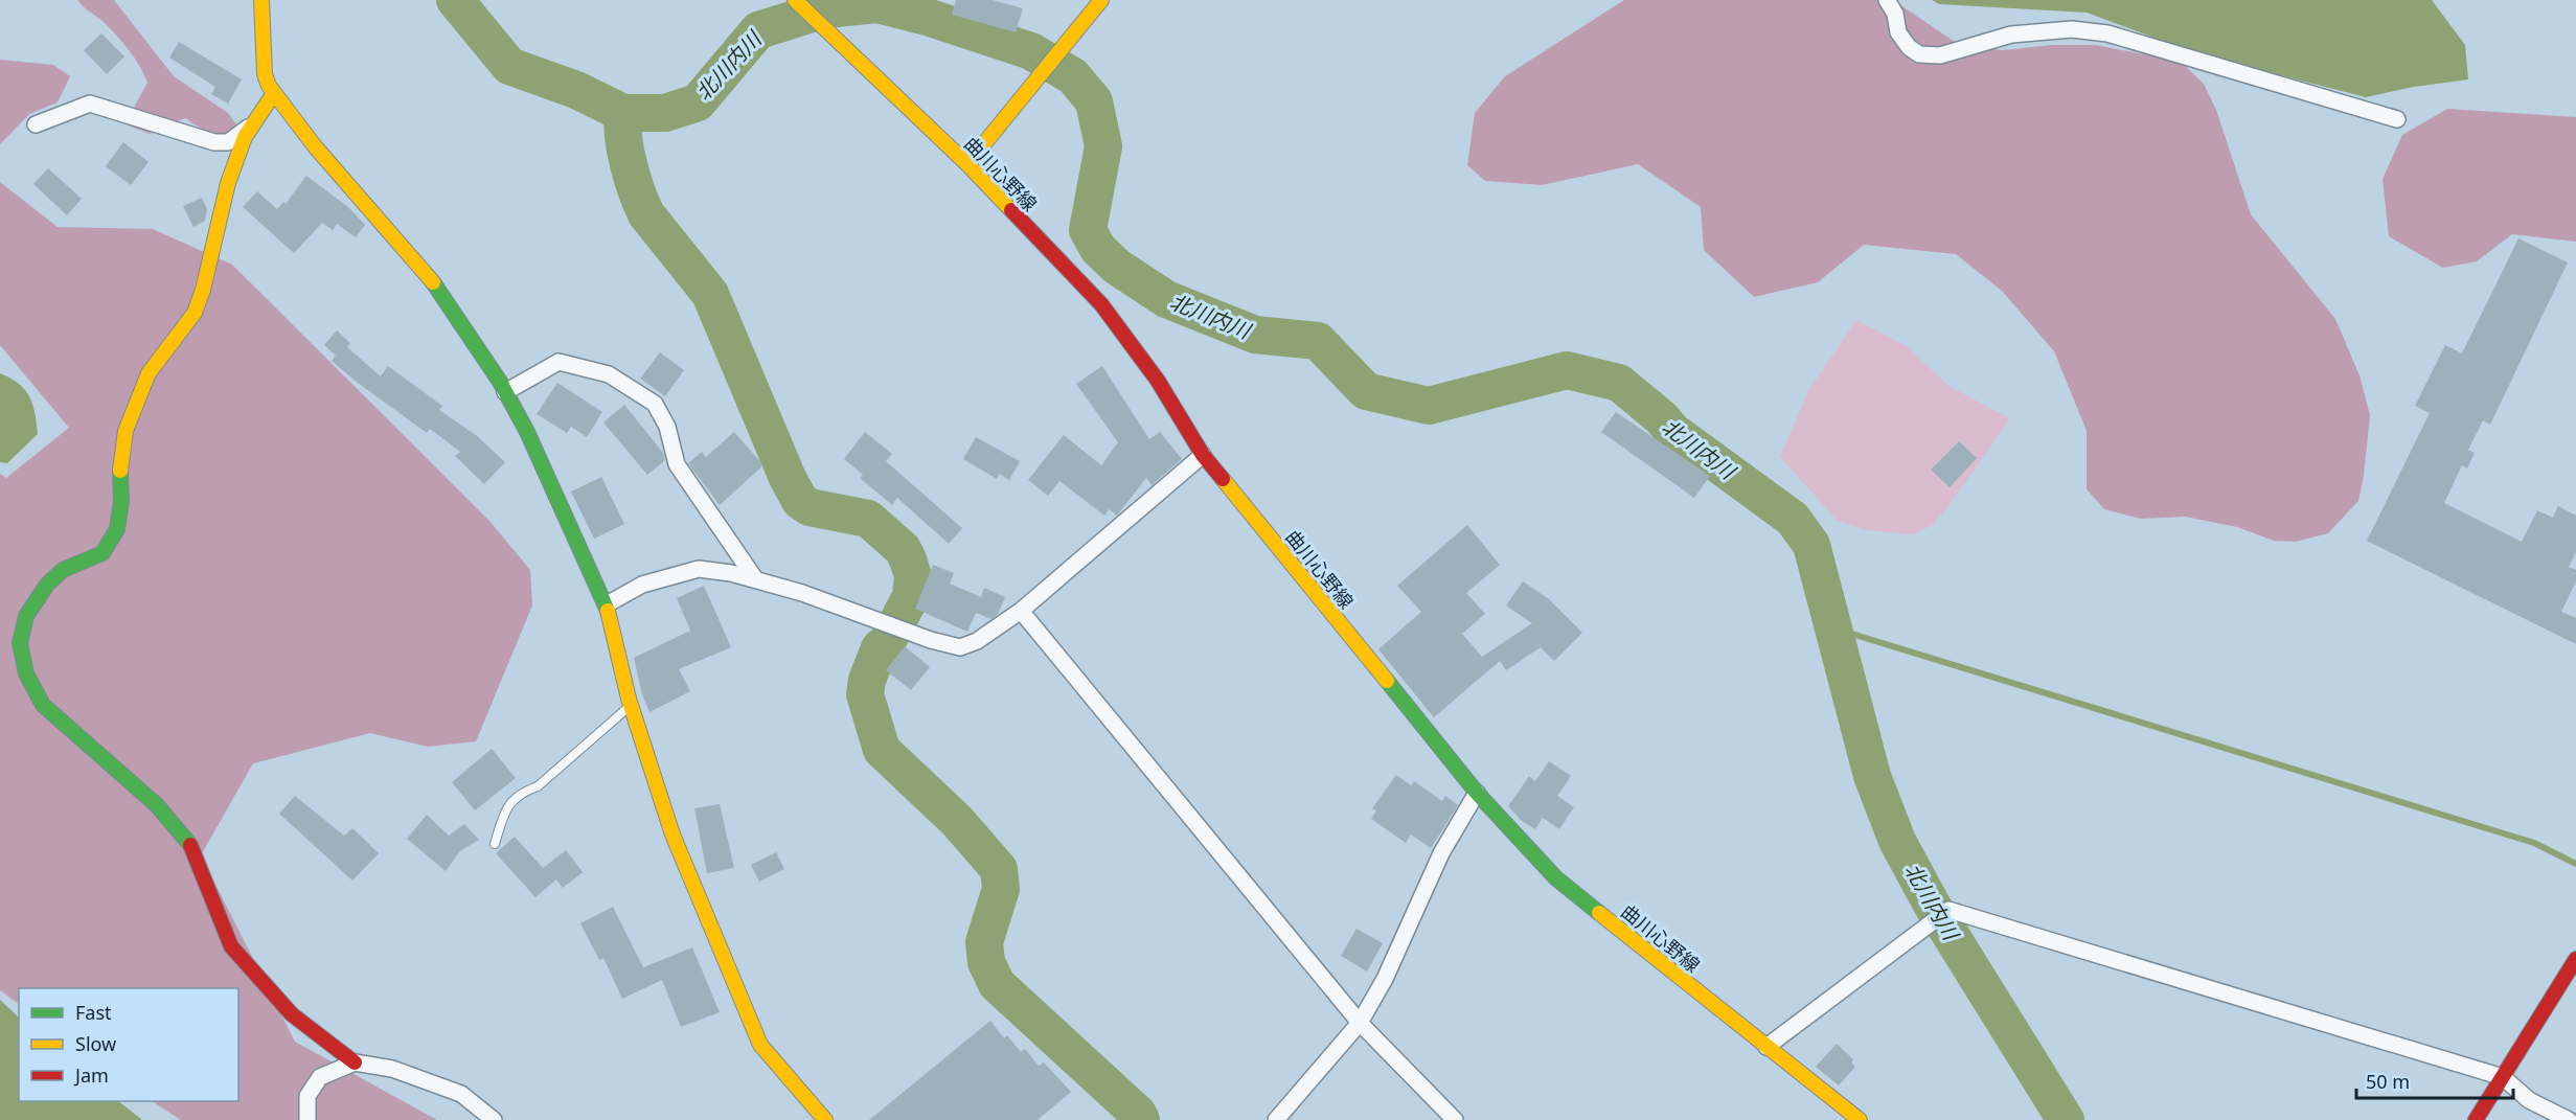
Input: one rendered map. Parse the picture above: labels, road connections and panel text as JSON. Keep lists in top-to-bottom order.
{
  "streets": {
    "street": ["曲川心野線"]
  },
  "water": ["北川内川"],
  "legend": ["Fast", "Slow", "Jam"],
  "scale_bar": "50 m"
}
